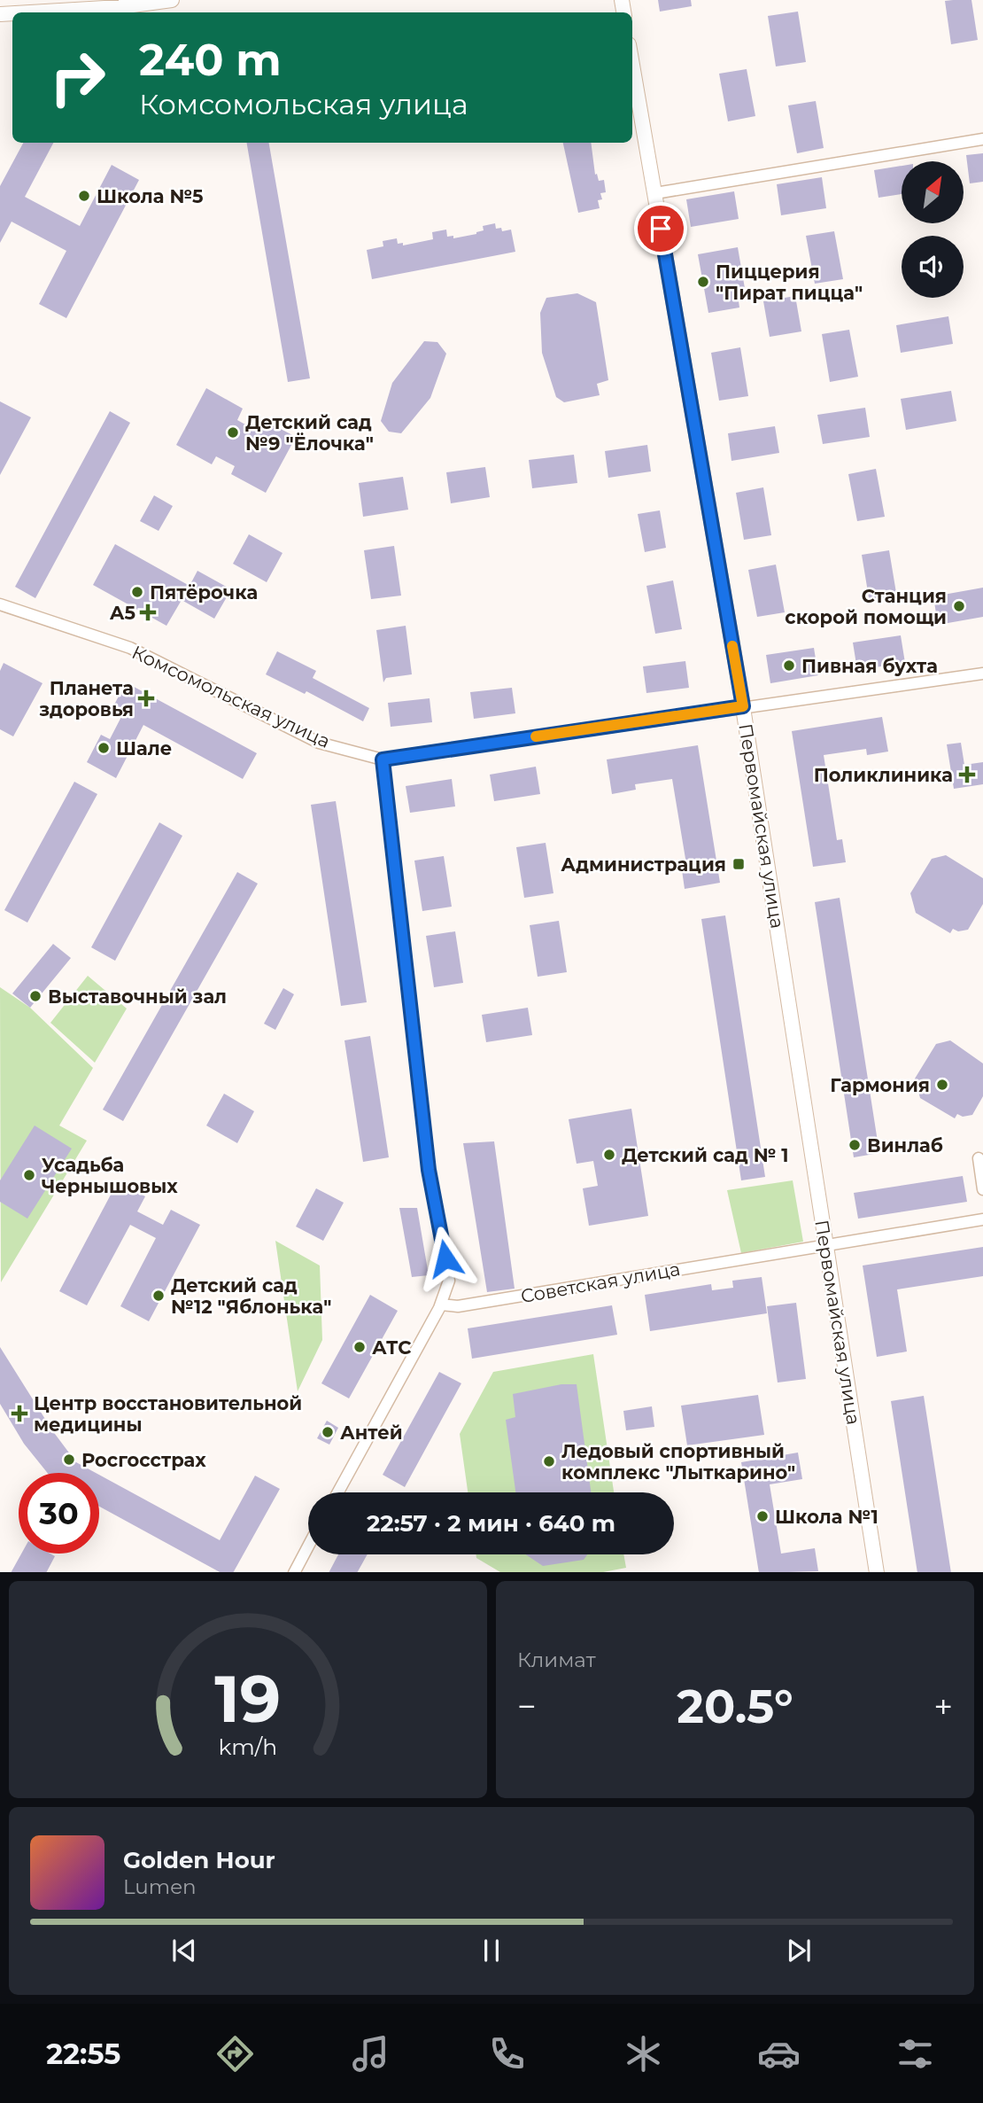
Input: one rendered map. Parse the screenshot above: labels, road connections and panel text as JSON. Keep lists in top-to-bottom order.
{
  "streets": {
    "street": ["Комсомольская улица", "Первомайская улица", "Советская улица"]
  },
  "crossings": [
    ["Комсомольская улица", "Первомайская улица"],
    ["Первомайская улица", "Советская улица"]
  ],
  "places": {
    "other": [
      "Школа №5",
      "Пиццерия \"Пират пицца\"",
      "Детский сад №9 \"Ёлочка\"",
      "Пятёрочка",
      "Станция скорой помощи",
      "Пивная бухта",
      "Шале",
      "Выставочный зал",
      "Гармония",
      "Винлаб",
      "Детский сад № 1",
      "Усадьба Чернышовых",
      "Детский сад №12 \"Яблонька\"",
      "АТС",
      "Антей",
      "Росгосстрах",
      "Ледовый спортивный комплекс \"Лыткарино\"",
      "Школа №1"
    ],
    "health": [
      "А5",
      "Планета здоровья",
      "Поликлиника",
      "Центр восстановительной медицины"
    ],
    "transit": ["Администрация"]
  },
  "north": "top right",
  "page": {
    "turn": ["240 m", "Комсомольская улица"],
    "limit": "30",
    "trip": "22:57 · 2 мин · 640 m",
    "tile": "Климат",
    "heat": ["−", "20.5°", "+"],
    "song": ["Golden Hour", "Lumen"],
    "tabs": "22:55",
    "gauge": ["19", "km/h"]
  }
}
